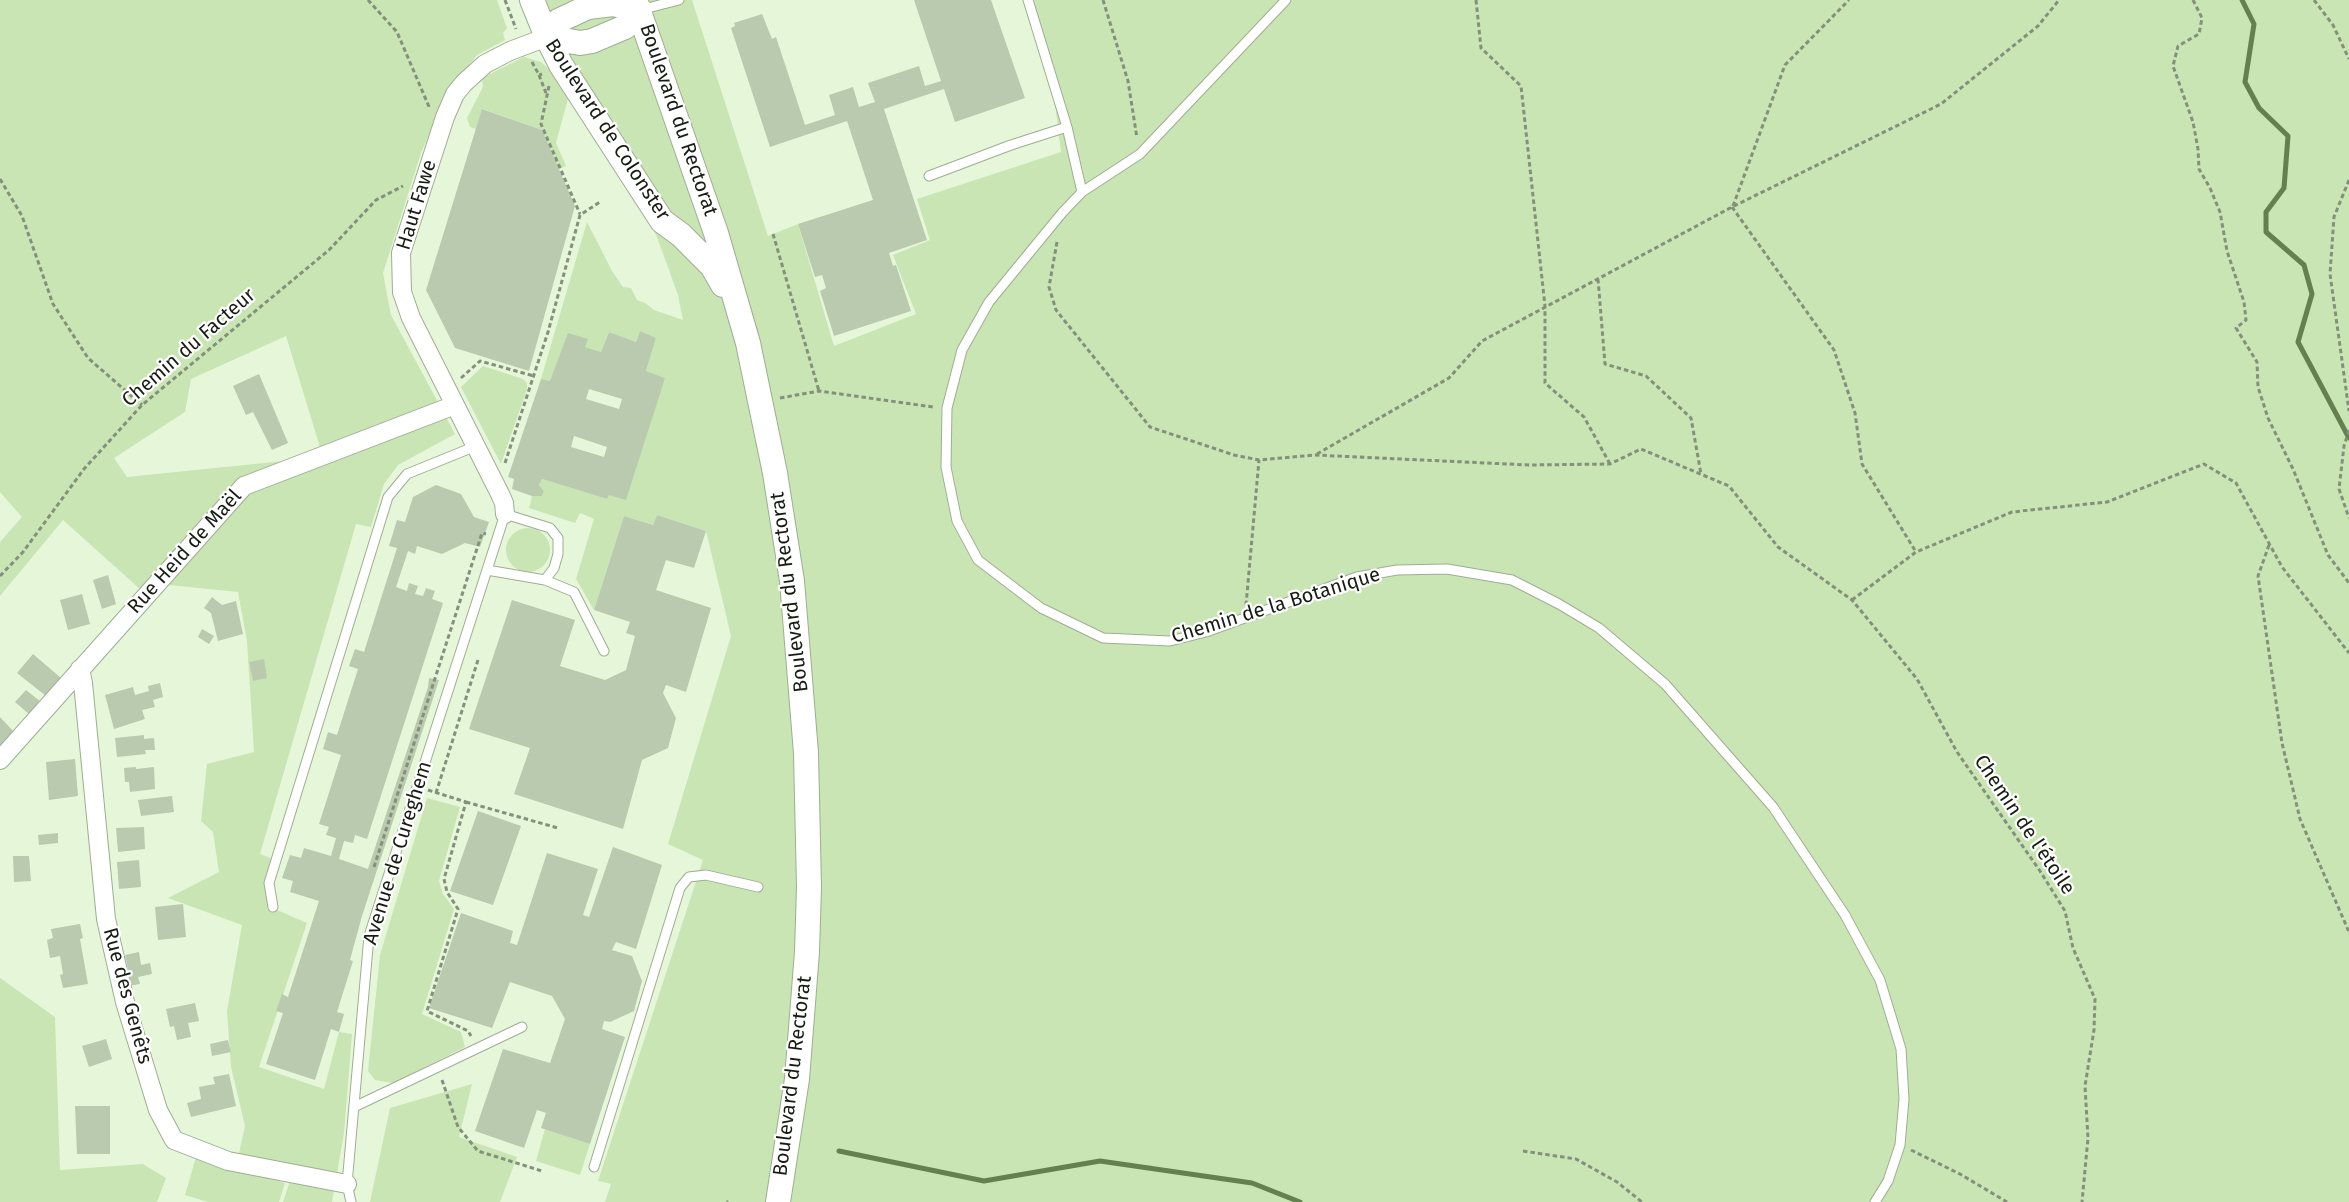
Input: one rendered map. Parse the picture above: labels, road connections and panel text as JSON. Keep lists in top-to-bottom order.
{
  "streets": {
    "main road": ["Boulevard du Rectorat", "Boulevard de Colonster"],
    "street": ["Haut Fawe", "Rue Heid de Maël", "Rue des Genêts"],
    "lane": ["Chemin de la Botanique", "Avenue de Cureghem"],
    "path": ["Chemin du Facteur", "Chemin de l'étoile"]
  },
  "crossings": [
    ["Boulevard du Rectorat", "Boulevard de Colonster"],
    ["Boulevard de Colonster", "Haut Fawe"],
    ["Haut Fawe", "Chemin du Facteur"],
    ["Haut Fawe", "Rue Heid de Maël"],
    ["Haut Fawe", "Avenue de Cureghem"],
    ["Rue Heid de Maël", "Rue des Genêts"],
    ["Avenue de Cureghem", "Rue des Genêts"]
  ]
}
